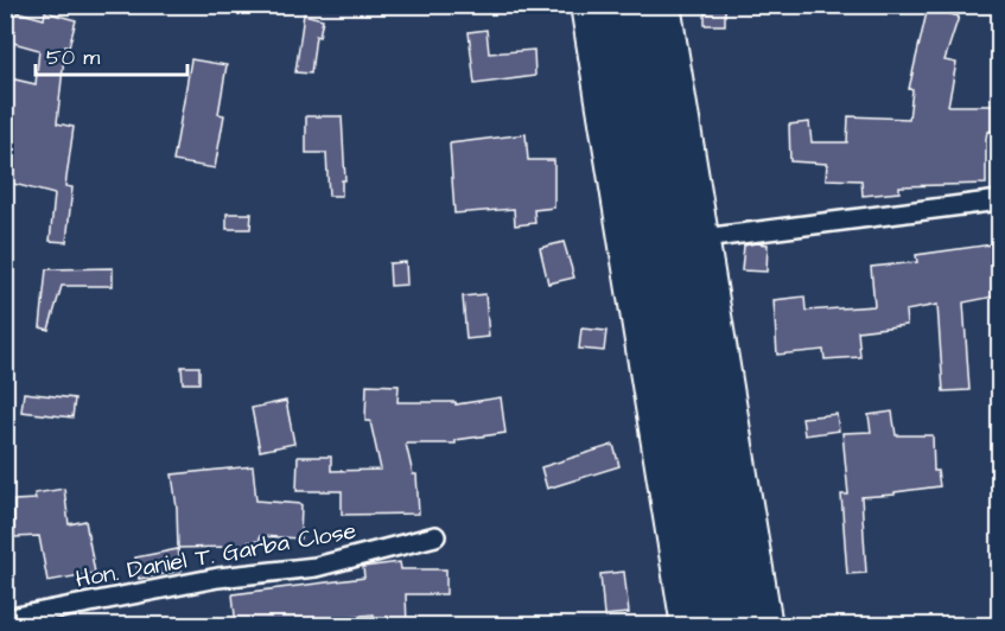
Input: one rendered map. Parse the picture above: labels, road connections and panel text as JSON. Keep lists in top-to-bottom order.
{
  "streets": {
    "street": ["Hon. Daniel T. Garba Close"]
  },
  "scale_bar": "50 m"
}
